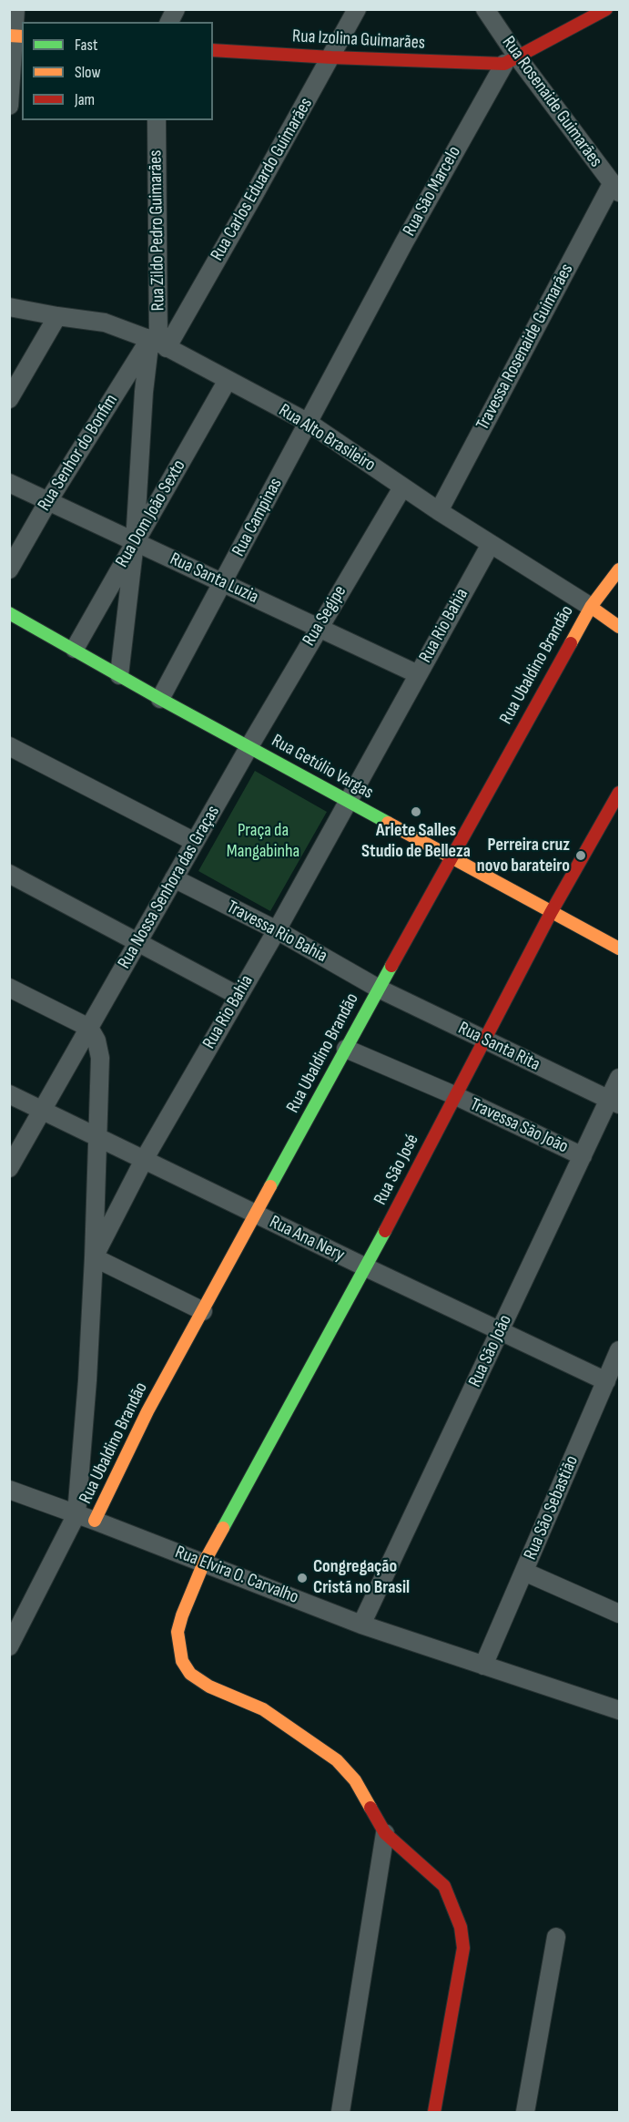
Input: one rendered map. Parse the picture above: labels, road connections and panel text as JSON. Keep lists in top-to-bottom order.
{
  "streets": {
    "street": [
      "Rua Izolina Guimarães",
      "Rua Rosenaide Guimarães",
      "Rua Carlos Eduardo Guimarães",
      "Rua São Marcelo",
      "Rua Zildo Pedro Guimarães",
      "Travessa Rosenaide Guimarães",
      "Rua Alto Brasileiro",
      "Rua Senhor do Bonfim",
      "Rua Dom João Sexto",
      "Rua Campinas",
      "Rua Santa Luzia",
      "Rua Segipe",
      "Rua Rio Bahia",
      "Rua Ubaldino Brandão",
      "Rua Getúlio Vargas",
      "Rua Nossa Senhora das Graças",
      "Travessa Rio Bahia",
      "Rua Santa Rita",
      "Travessa São João",
      "Rua São José",
      "Rua Ana Nery",
      "Rua São João",
      "Rua São Sebastião",
      "Rua Elvira O. Carvalho"
    ]
  },
  "crossings": [
    ["Rua Izolina Guimarães", "Rua Rosenaide Guimarães"],
    ["Rua Izolina Guimarães", "Rua Carlos Eduardo Guimarães"],
    ["Rua Izolina Guimarães", "Rua São Marcelo"],
    ["Rua Rosenaide Guimarães", "Rua São Marcelo"],
    ["Rua Rosenaide Guimarães", "Travessa Rosenaide Guimarães"],
    ["Rua Carlos Eduardo Guimarães", "Rua Zildo Pedro Guimarães"],
    ["Rua Carlos Eduardo Guimarães", "Rua Alto Brasileiro"],
    ["Rua Carlos Eduardo Guimarães", "Rua Senhor do Bonfim"],
    ["Rua São Marcelo", "Rua Alto Brasileiro"],
    ["Rua São Marcelo", "Rua Campinas"],
    ["Rua Zildo Pedro Guimarães", "Rua Alto Brasileiro"],
    ["Rua Zildo Pedro Guimarães", "Rua Senhor do Bonfim"],
    ["Rua Zildo Pedro Guimarães", "Rua Dom João Sexto"],
    ["Rua Zildo Pedro Guimarães", "Rua Santa Luzia"],
    ["Rua Zildo Pedro Guimarães", "Rua Getúlio Vargas"],
    ["Travessa Rosenaide Guimarães", "Rua Alto Brasileiro"],
    ["Rua Alto Brasileiro", "Rua Senhor do Bonfim"],
    ["Rua Alto Brasileiro", "Rua Dom João Sexto"],
    ["Rua Alto Brasileiro", "Rua Campinas"],
    ["Rua Alto Brasileiro", "Rua Segipe"],
    ["Rua Alto Brasileiro", "Rua Rio Bahia"],
    ["Rua Alto Brasileiro", "Rua Ubaldino Brandão"],
    ["Rua Senhor do Bonfim", "Rua Santa Luzia"],
    ["Rua Dom João Sexto", "Rua Santa Luzia"],
    ["Rua Dom João Sexto", "Rua Getúlio Vargas"],
    ["Rua Campinas", "Rua Santa Luzia"],
    ["Rua Campinas", "Rua Getúlio Vargas"],
    ["Rua Santa Luzia", "Rua Segipe"],
    ["Rua Santa Luzia", "Rua Rio Bahia"],
    ["Rua Segipe", "Rua Getúlio Vargas"],
    ["Rua Segipe", "Rua Nossa Senhora das Graças"],
    ["Rua Rio Bahia", "Rua Getúlio Vargas"],
    ["Rua Rio Bahia", "Travessa Rio Bahia"],
    ["Rua Rio Bahia", "Rua Ana Nery"],
    ["Rua Rio Bahia", "Rua Elvira O. Carvalho"],
    ["Rua Ubaldino Brandão", "Rua Getúlio Vargas"],
    ["Rua Ubaldino Brandão", "Travessa Rio Bahia"],
    ["Rua Ubaldino Brandão", "Rua Santa Rita"],
    ["Rua Ubaldino Brandão", "Travessa São João"],
    ["Rua Ubaldino Brandão", "Rua Ana Nery"],
    ["Rua Ubaldino Brandão", "Rua Elvira O. Carvalho"],
    ["Rua Getúlio Vargas", "Rua Nossa Senhora das Graças"],
    ["Rua Getúlio Vargas", "Rua São José"],
    ["Rua Nossa Senhora das Graças", "Travessa Rio Bahia"],
    ["Rua Nossa Senhora das Graças", "Rua Ana Nery"],
    ["Travessa Rio Bahia", "Rua Santa Rita"],
    ["Rua Santa Rita", "Rua São José"],
    ["Rua Santa Rita", "Rua São João"],
    ["Travessa São João", "Rua São José"],
    ["Travessa São João", "Rua São João"],
    ["Rua São José", "Rua Ana Nery"],
    ["Rua São José", "Rua Elvira O. Carvalho"],
    ["Rua Ana Nery", "Rua São João"],
    ["Rua Ana Nery", "Rua São Sebastião"],
    ["Rua São João", "Rua Elvira O. Carvalho"],
    ["Rua São Sebastião", "Rua Elvira O. Carvalho"]
  ],
  "parks": ["Praça da Mangabinha"],
  "places": ["Arlete Salles Studio de Belleza", "Perreira cruz novo barateiro", "Congregação Cristã no Brasil"],
  "legend": ["Fast", "Slow", "Jam"]
}
